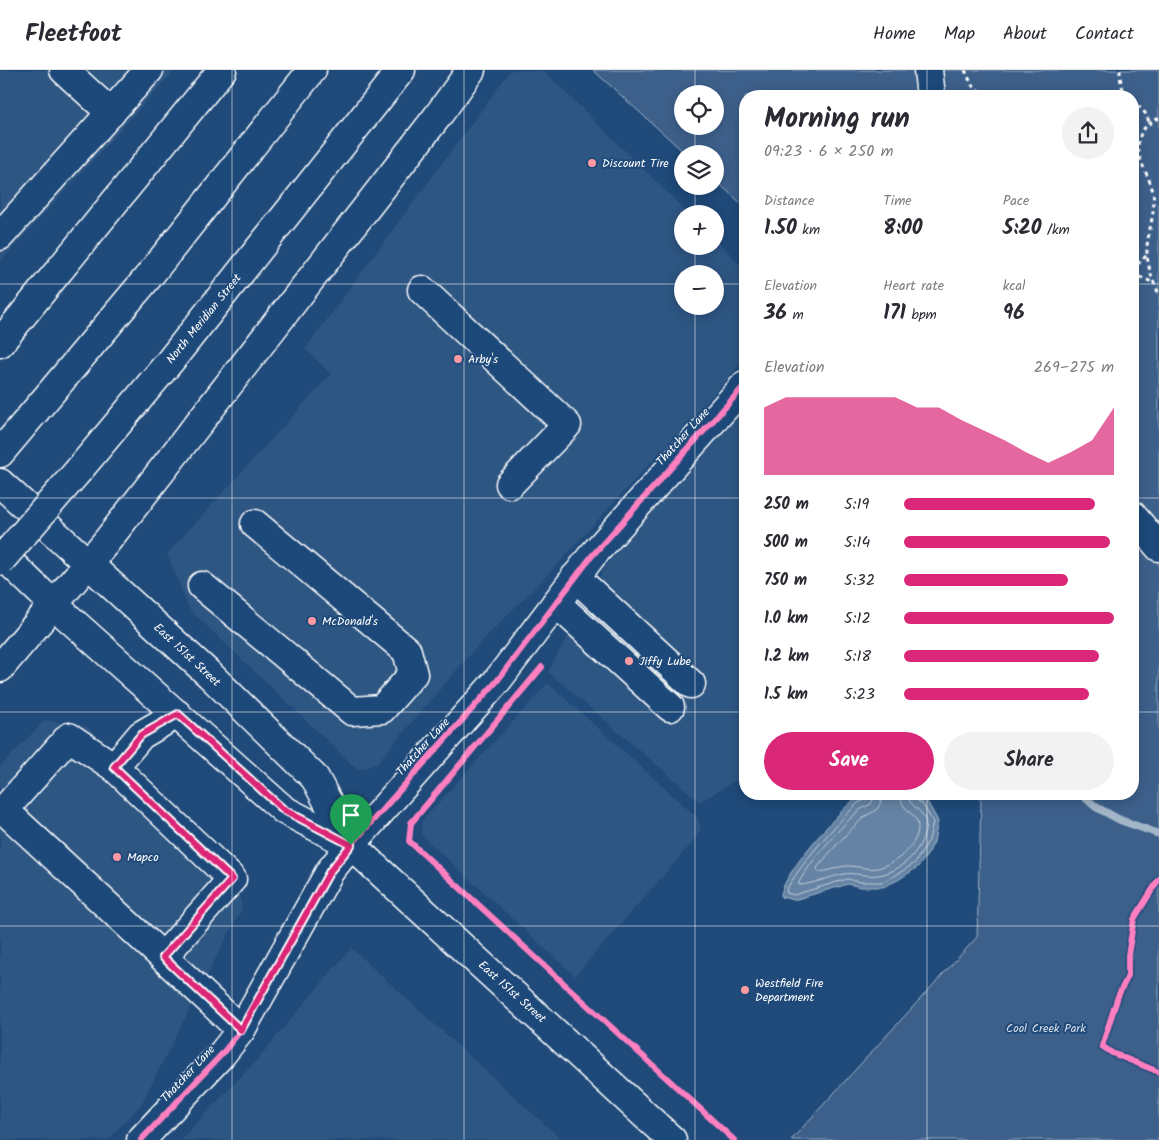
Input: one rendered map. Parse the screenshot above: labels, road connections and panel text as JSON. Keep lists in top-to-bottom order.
{
  "streets": {
    "main road": ["North Meridian Street", "Thatcher Lane", "East 151st Street"]
  },
  "crossings": [
    ["Thatcher Lane", "East 151st Street"]
  ],
  "parks": ["Cool Creek Park"],
  "places": [
    "Discount Tire",
    "Arby's",
    "McDonald's",
    "Jiffy Lube",
    "Mapco",
    "Westfield Fire Department"
  ],
  "page": {
    "header": "Fleetfoot",
    "nav": [
      "Home",
      "Map",
      "About",
      "Contact"
    ],
    "map_buttons": ["+", "−"],
    "heading": ["Morning run", "09:23 · 6 × 250 m"],
    "stats": [
      ["Distance", "1.50 km"],
      ["Time", "8:00"],
      ["Pace", "5:20 /km"],
      ["Elevation", "36 m"],
      ["Heart rate", "171 bpm"],
      ["kcal", "96"]
    ],
    "chart": ["Elevation", "269–275 m"],
    "list": [
      {
        "name": "250 m",
        "note": "5:19"
      },
      {
        "name": "500 m",
        "note": "5:14"
      },
      {
        "name": "750 m",
        "note": "5:32"
      },
      {
        "name": "1.0 km",
        "note": "5:12"
      },
      {
        "name": "1.2 km",
        "note": "5:18"
      },
      {
        "name": "1.5 km",
        "note": "5:23"
      }
    ],
    "buttons": ["Save", "Share"]
  }
}
